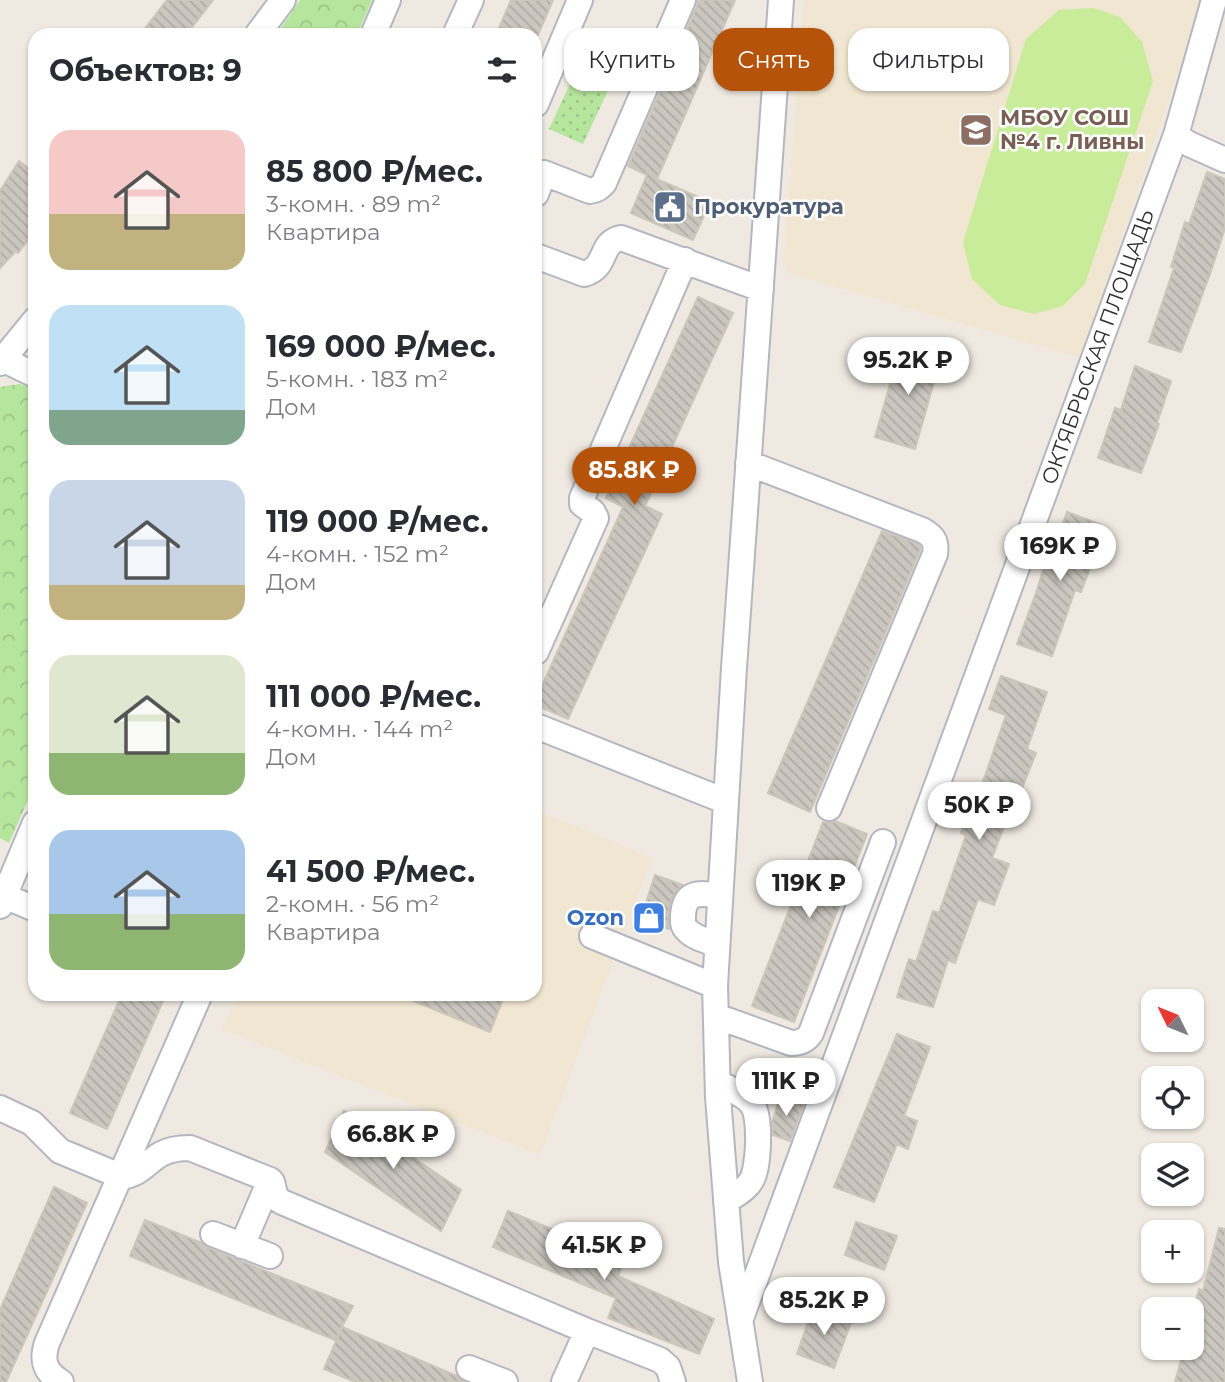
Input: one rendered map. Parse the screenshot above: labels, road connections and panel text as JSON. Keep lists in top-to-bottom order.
{
  "streets": {
    "street": ["ОКТЯБРЬСКАЯ ПЛОЩАДЬ"]
  },
  "places": {
    "school or university": ["МБОУ СОШ №4 г. Ливны"],
    "public building": ["Прокуратура"],
    "shop": ["Ozon"]
  },
  "north": "top left",
  "page": {
    "chip": ["Купить", "Снять", "Фильтры"],
    "heading": "Объектов: 9",
    "list": [
      {
        "name": "85 800 ₽/мес.",
        "note": "3-комн. · 89 m² · Квартира"
      },
      {
        "name": "169 000 ₽/мес.",
        "note": "5-комн. · 183 m² · Дом"
      },
      {
        "name": "119 000 ₽/мес.",
        "note": "4-комн. · 152 m² · Дом"
      },
      {
        "name": "111 000 ₽/мес.",
        "note": "4-комн. · 144 m² · Дом"
      },
      {
        "name": "41 500 ₽/мес.",
        "note": "2-комн. · 56 m² · Квартира"
      }
    ],
    "price": [
      "95.2K ₽",
      "85.8K ₽",
      "169K ₽",
      "50K ₽",
      "119K ₽",
      "111K ₽",
      "66.8K ₽",
      "41.5K ₽",
      "85.2K ₽"
    ],
    "map_buttons": ["+", "−"]
  }
}
